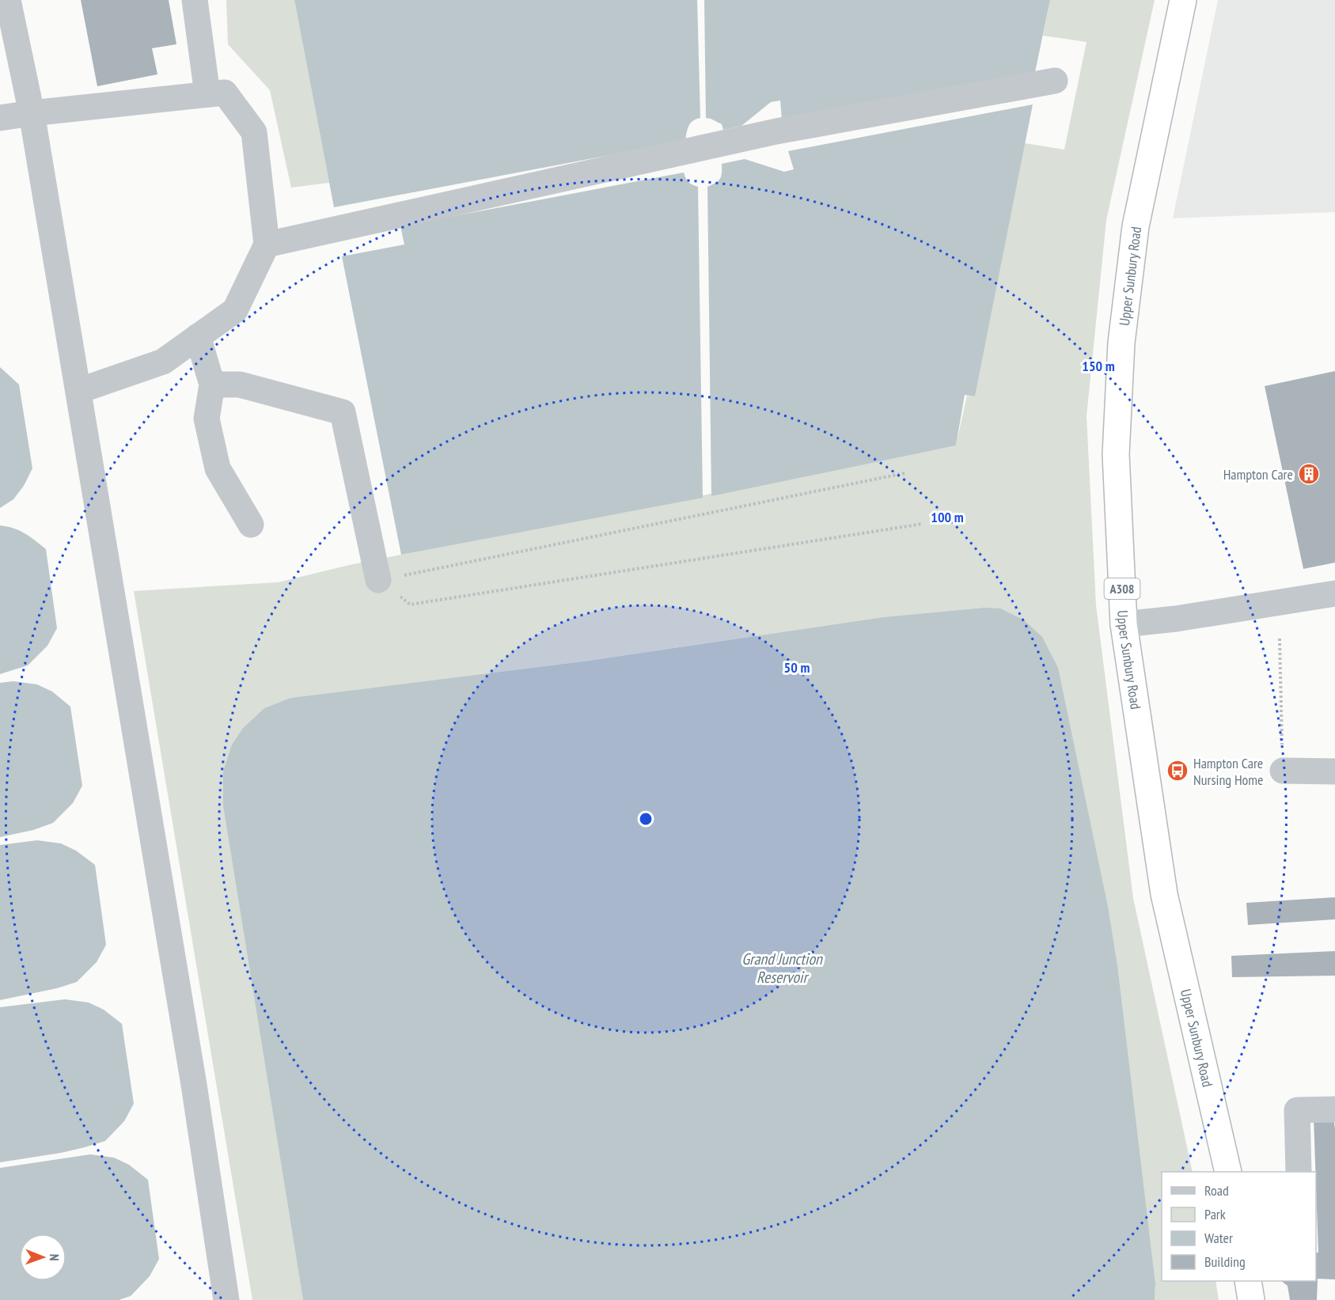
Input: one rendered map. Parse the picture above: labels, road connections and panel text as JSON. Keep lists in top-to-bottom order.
{
  "streets": {
    "highway": ["Upper Sunbury Road", "A308"]
  },
  "water": ["Grand Junction Reservoir"],
  "places": {
    "building": ["Hampton Care"],
    "bus stop": ["Hampton Care Nursing Home"]
  },
  "legend": [
    "Road",
    "Park",
    "Water",
    "Building"
  ],
  "north": "right",
  "rings": ["150 m", "100 m", "50 m"]
}
